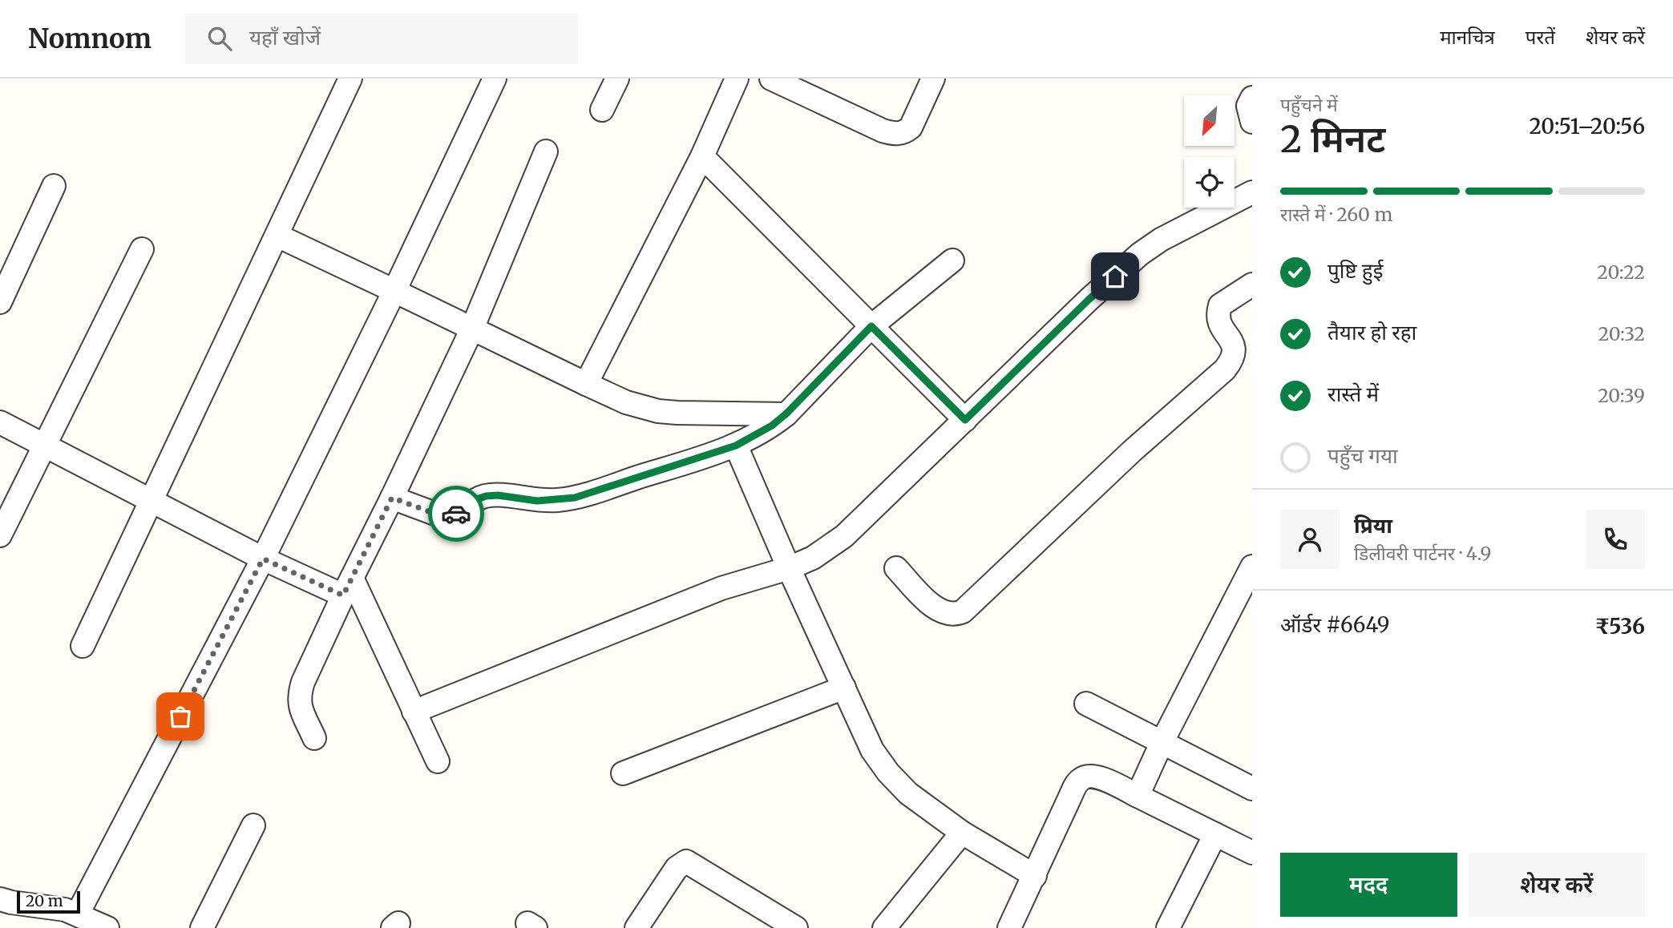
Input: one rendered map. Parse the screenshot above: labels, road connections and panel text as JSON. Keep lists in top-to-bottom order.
{
  "scale_bar": "20 m",
  "north": "bottom left",
  "page": {
    "header": "Nomnom",
    "search": "यहाँ खोजें",
    "nav": ["मानचित्र", "परतें", "शेयर करें"],
    "heading": ["2 मिनट", "पहुँचने में", "20:51–20:56"],
    "panel": [
      "प्रिया",
      "डिलीवरी पार्टनर · 4.9",
      "ऑर्डर #6649",
      "₹536"
    ],
    "bar": "रास्ते में · 260 m",
    "list": [
      ["पुष्टि हुई", "20:22"],
      ["तैयार हो रहा", "20:32"],
      ["रास्ते में", "20:39"],
      "पहुँच गया"
    ],
    "buttons": ["मदद", "शेयर करें"],
    "scale": "20 m"
  }
}
